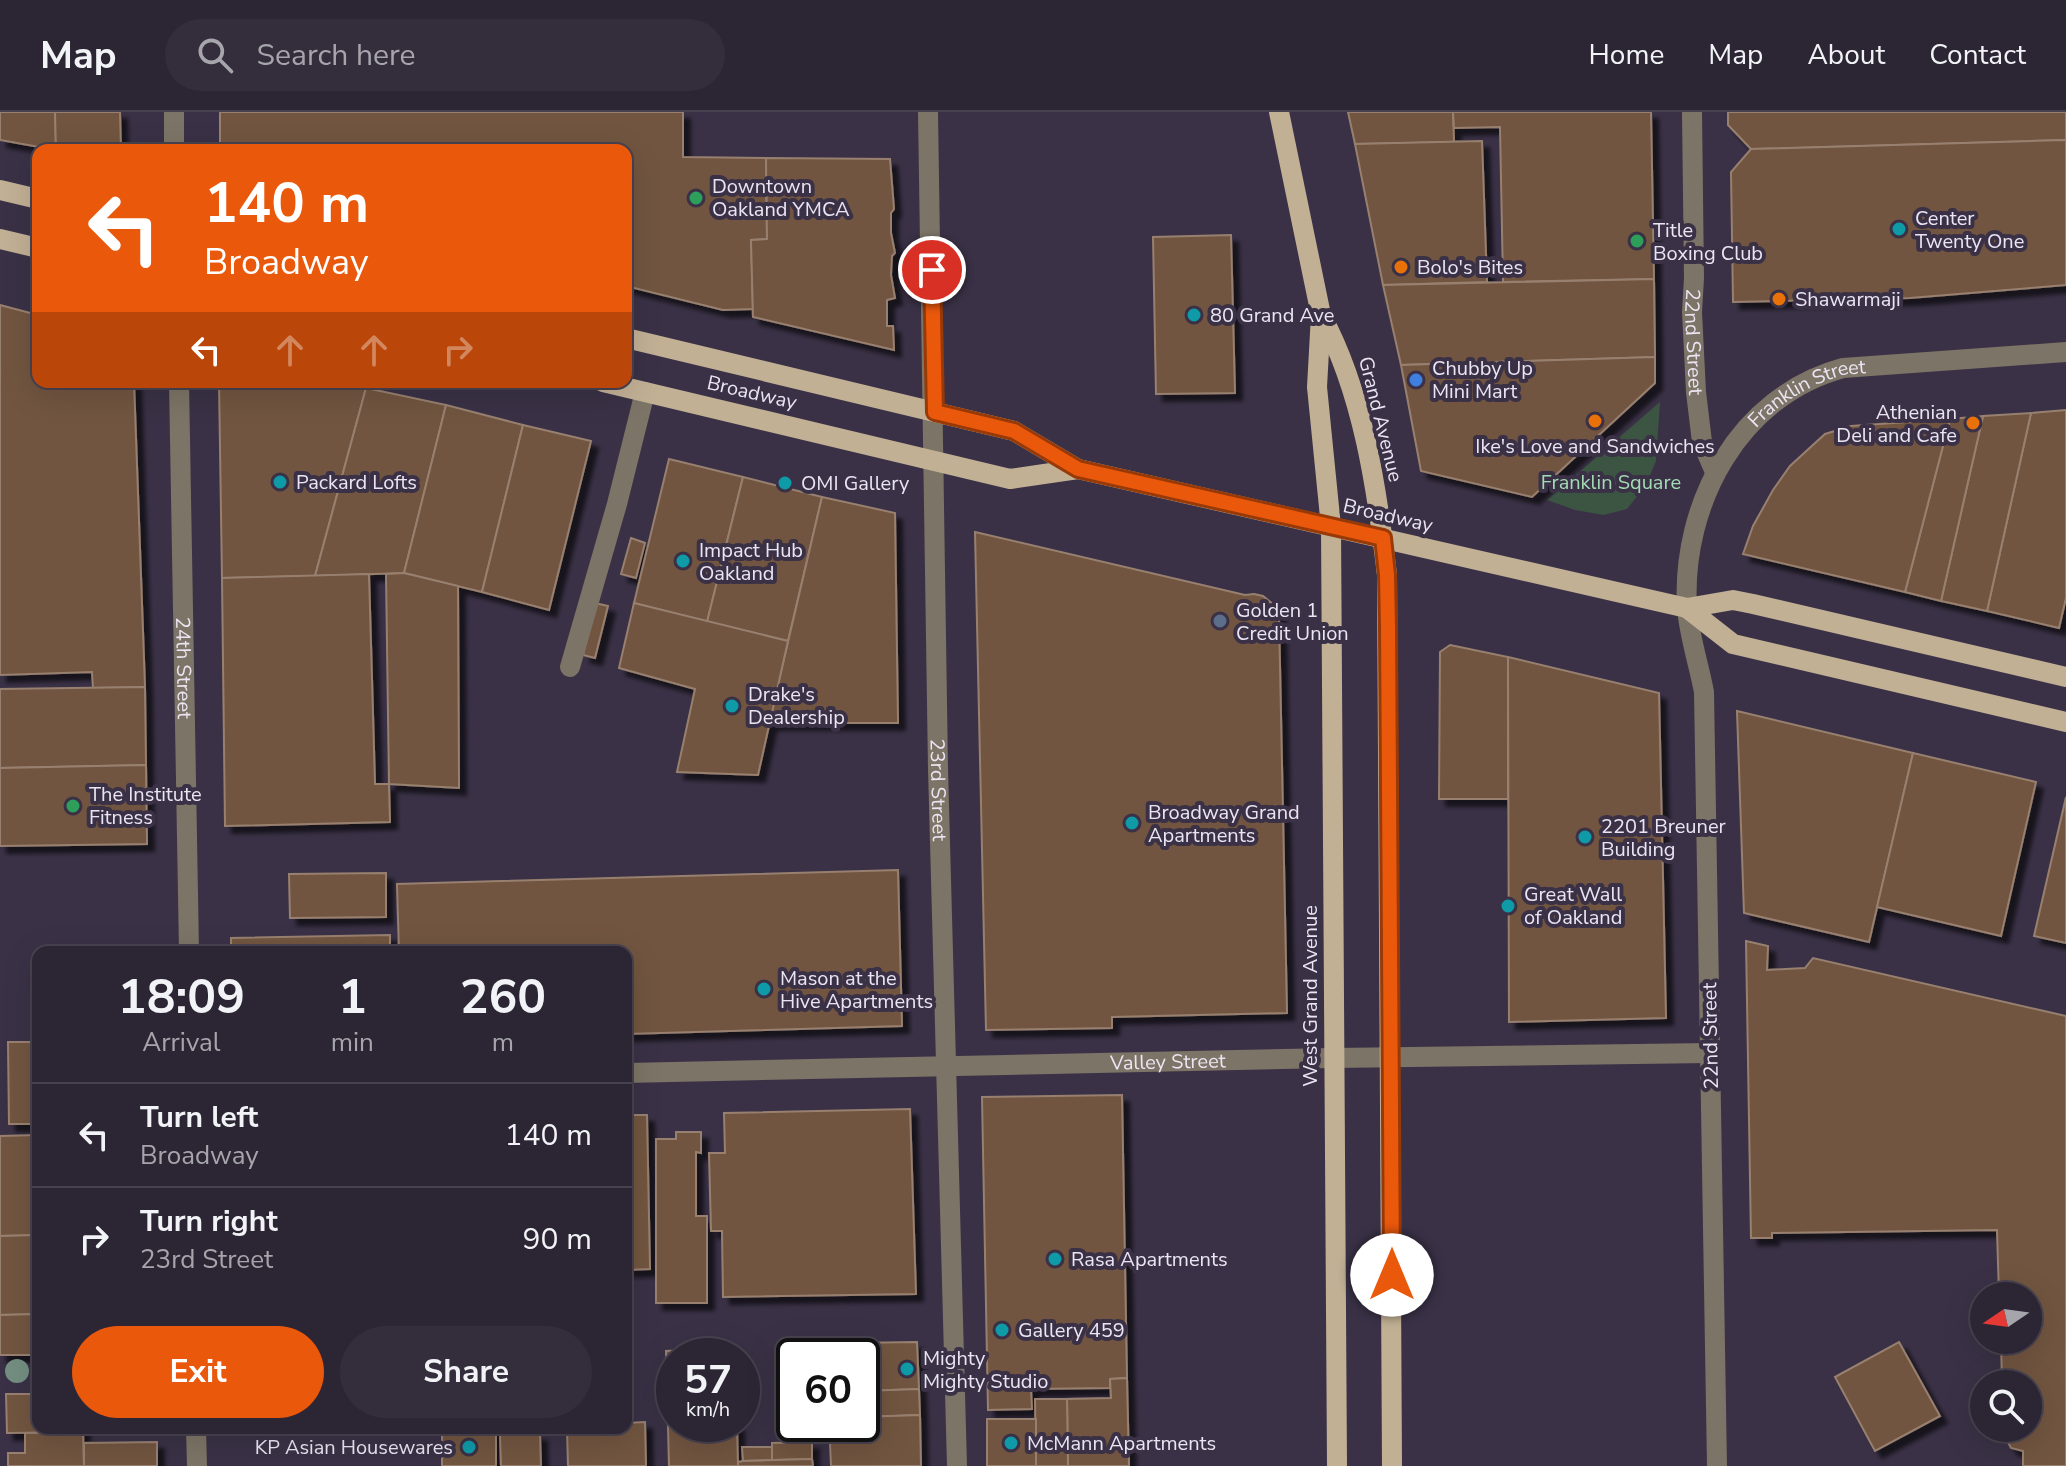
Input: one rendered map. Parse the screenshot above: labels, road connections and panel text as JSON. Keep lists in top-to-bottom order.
{
  "streets": {
    "main road": ["Broadway", "Grand Avenue", "West Grand Avenue"],
    "street": [
      "22nd Street",
      "Franklin Street",
      "24th Street",
      "23rd Street",
      "Valley Street"
    ]
  },
  "crossings": [
    ["22nd Street", "Broadway"],
    ["22nd Street", "Franklin Street"],
    ["22nd Street", "Valley Street"],
    ["Broadway", "Franklin Street"],
    ["Broadway", "Grand Avenue"],
    ["Broadway", "23rd Street"],
    ["Broadway", "West Grand Avenue"],
    ["Grand Avenue", "West Grand Avenue"],
    ["23rd Street", "Valley Street"],
    ["West Grand Avenue", "Valley Street"]
  ],
  "parks": ["Franklin Square"],
  "places": [
    "Downtown Oakland YMCA",
    "Center Twenty One",
    "Title Boxing Club",
    "Bolo's Bites",
    "Shawarmaji",
    "80 Grand Ave",
    "Chubby Up Mini Mart",
    "Ike's Love and Sandwiches",
    "Athenian Deli and Cafe",
    "Packard Lofts",
    "OMI Gallery",
    "Impact Hub Oakland",
    "Golden 1 Credit Union",
    "Drake's Dealership",
    "The Institute Fitness",
    "Broadway Grand Apartments",
    "2201 Breuner Building",
    "Great Wall of Oakland",
    "Mason at the Hive Apartments",
    "Rasa Apartments",
    "Gallery 459",
    "Mighty Mighty Studio",
    "McMann Apartments",
    "KP Asian Housewares"
  ],
  "north": "left",
  "page": {
    "header": "Map",
    "search": "Search here",
    "nav": [
      "Home",
      "Map",
      "About",
      "Contact"
    ],
    "turn": ["140 m", "Broadway"],
    "eta": [
      "18:09",
      "Arrival",
      "1",
      "min",
      "260",
      "m"
    ],
    "list": [
      {
        "name": "Turn left",
        "note": "Broadway",
        "value": "140 m"
      },
      {
        "name": "Turn right",
        "note": "23rd Street",
        "value": "90 m"
      }
    ],
    "buttons": ["Exit", "Share"],
    "speed": "57 km/h",
    "limit": "60"
  }
}
